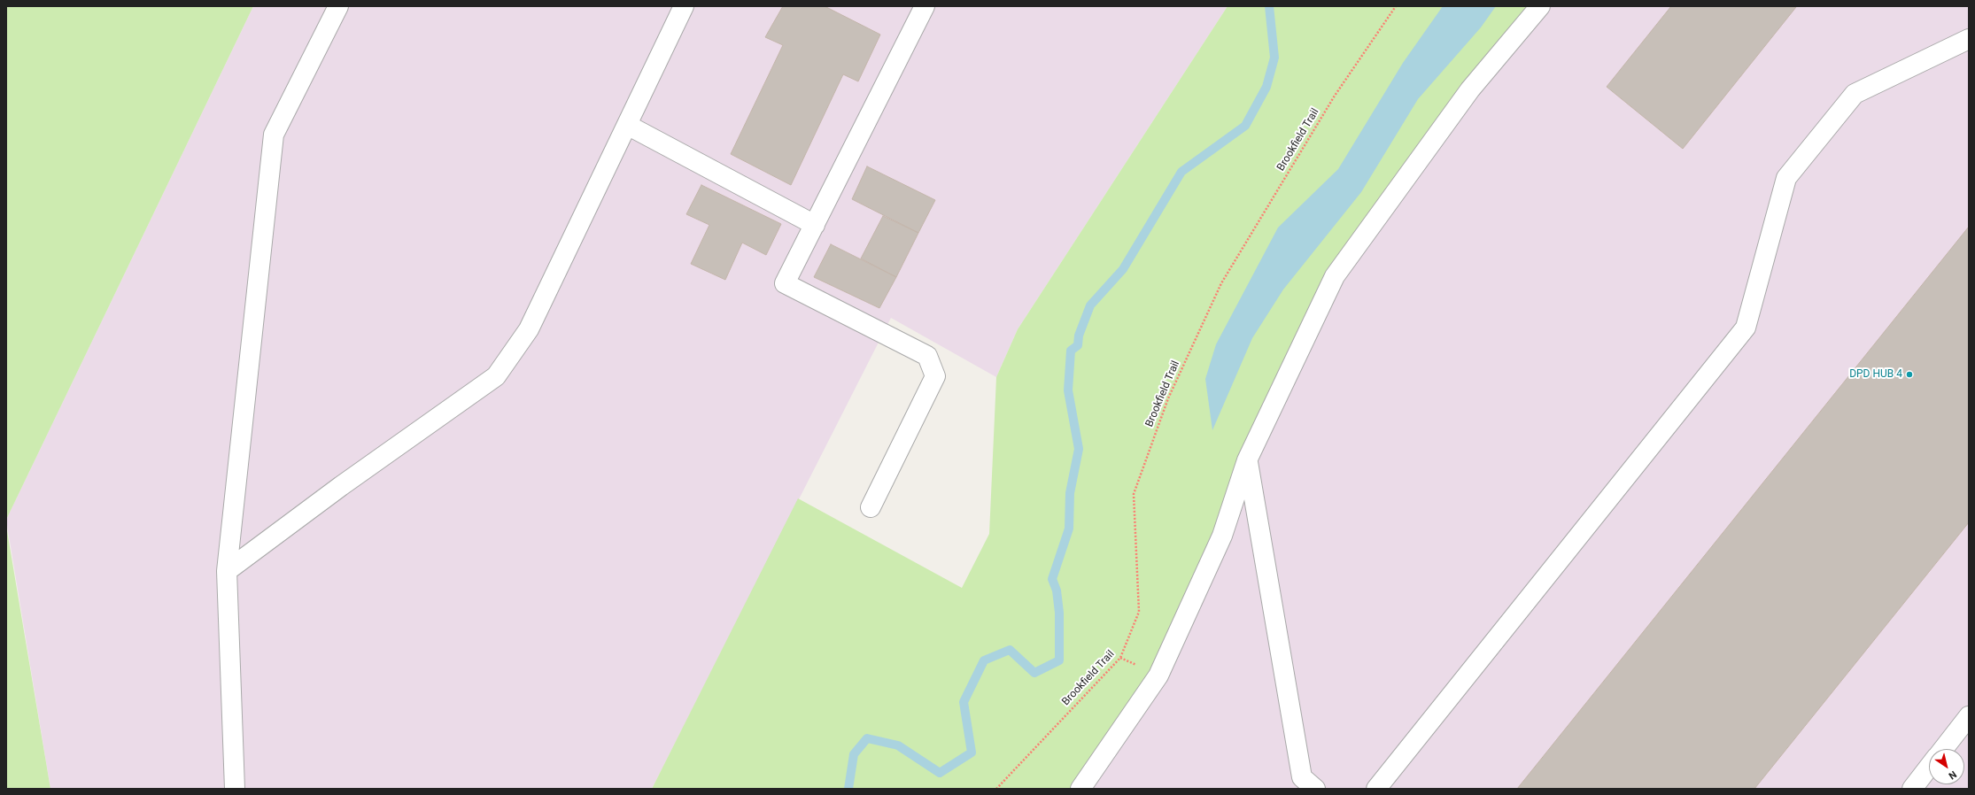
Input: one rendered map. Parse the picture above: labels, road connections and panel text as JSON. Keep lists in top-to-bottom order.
{
  "streets": {
    "path": ["Brookfield Trail"]
  },
  "places": ["DPD HUB 4"],
  "north": "bottom right"
}
